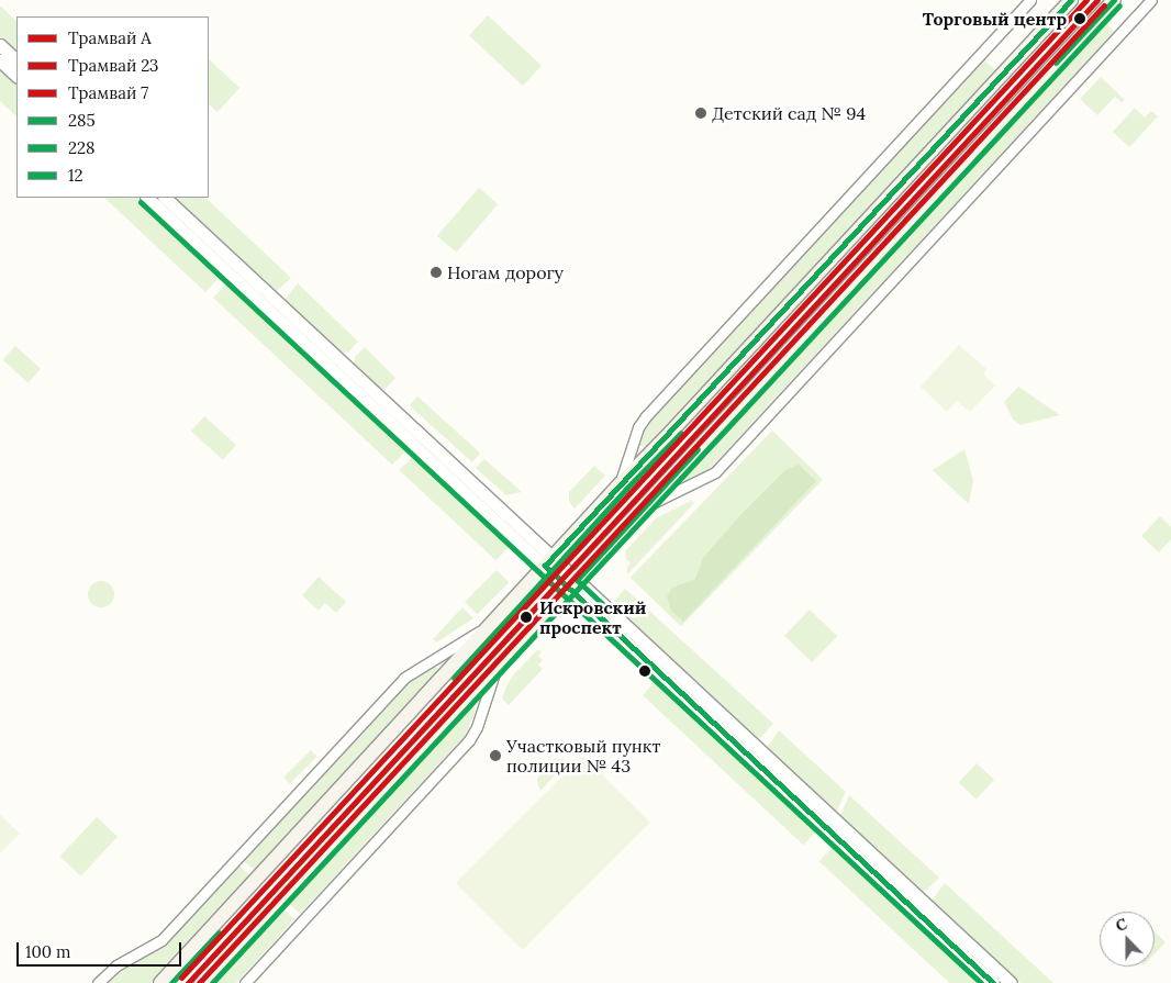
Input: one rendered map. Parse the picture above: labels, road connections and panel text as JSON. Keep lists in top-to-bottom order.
{
  "places": [
    "Торговый центр",
    "Детский сад № 94",
    "Ногам дорогу",
    "Искровский проспект",
    "Участковый пункт полиции № 43"
  ],
  "lines": [
    "tram line А",
    "tram line 7",
    "transit line 285",
    "tram line 23",
    "transit line 228",
    "transit line 12"
  ],
  "legend": [
    "Трамвай А",
    "Трамвай 23",
    "Трамвай 7",
    "285",
    "228",
    "12"
  ],
  "scale_bar": "100 m",
  "north": "top"
}
